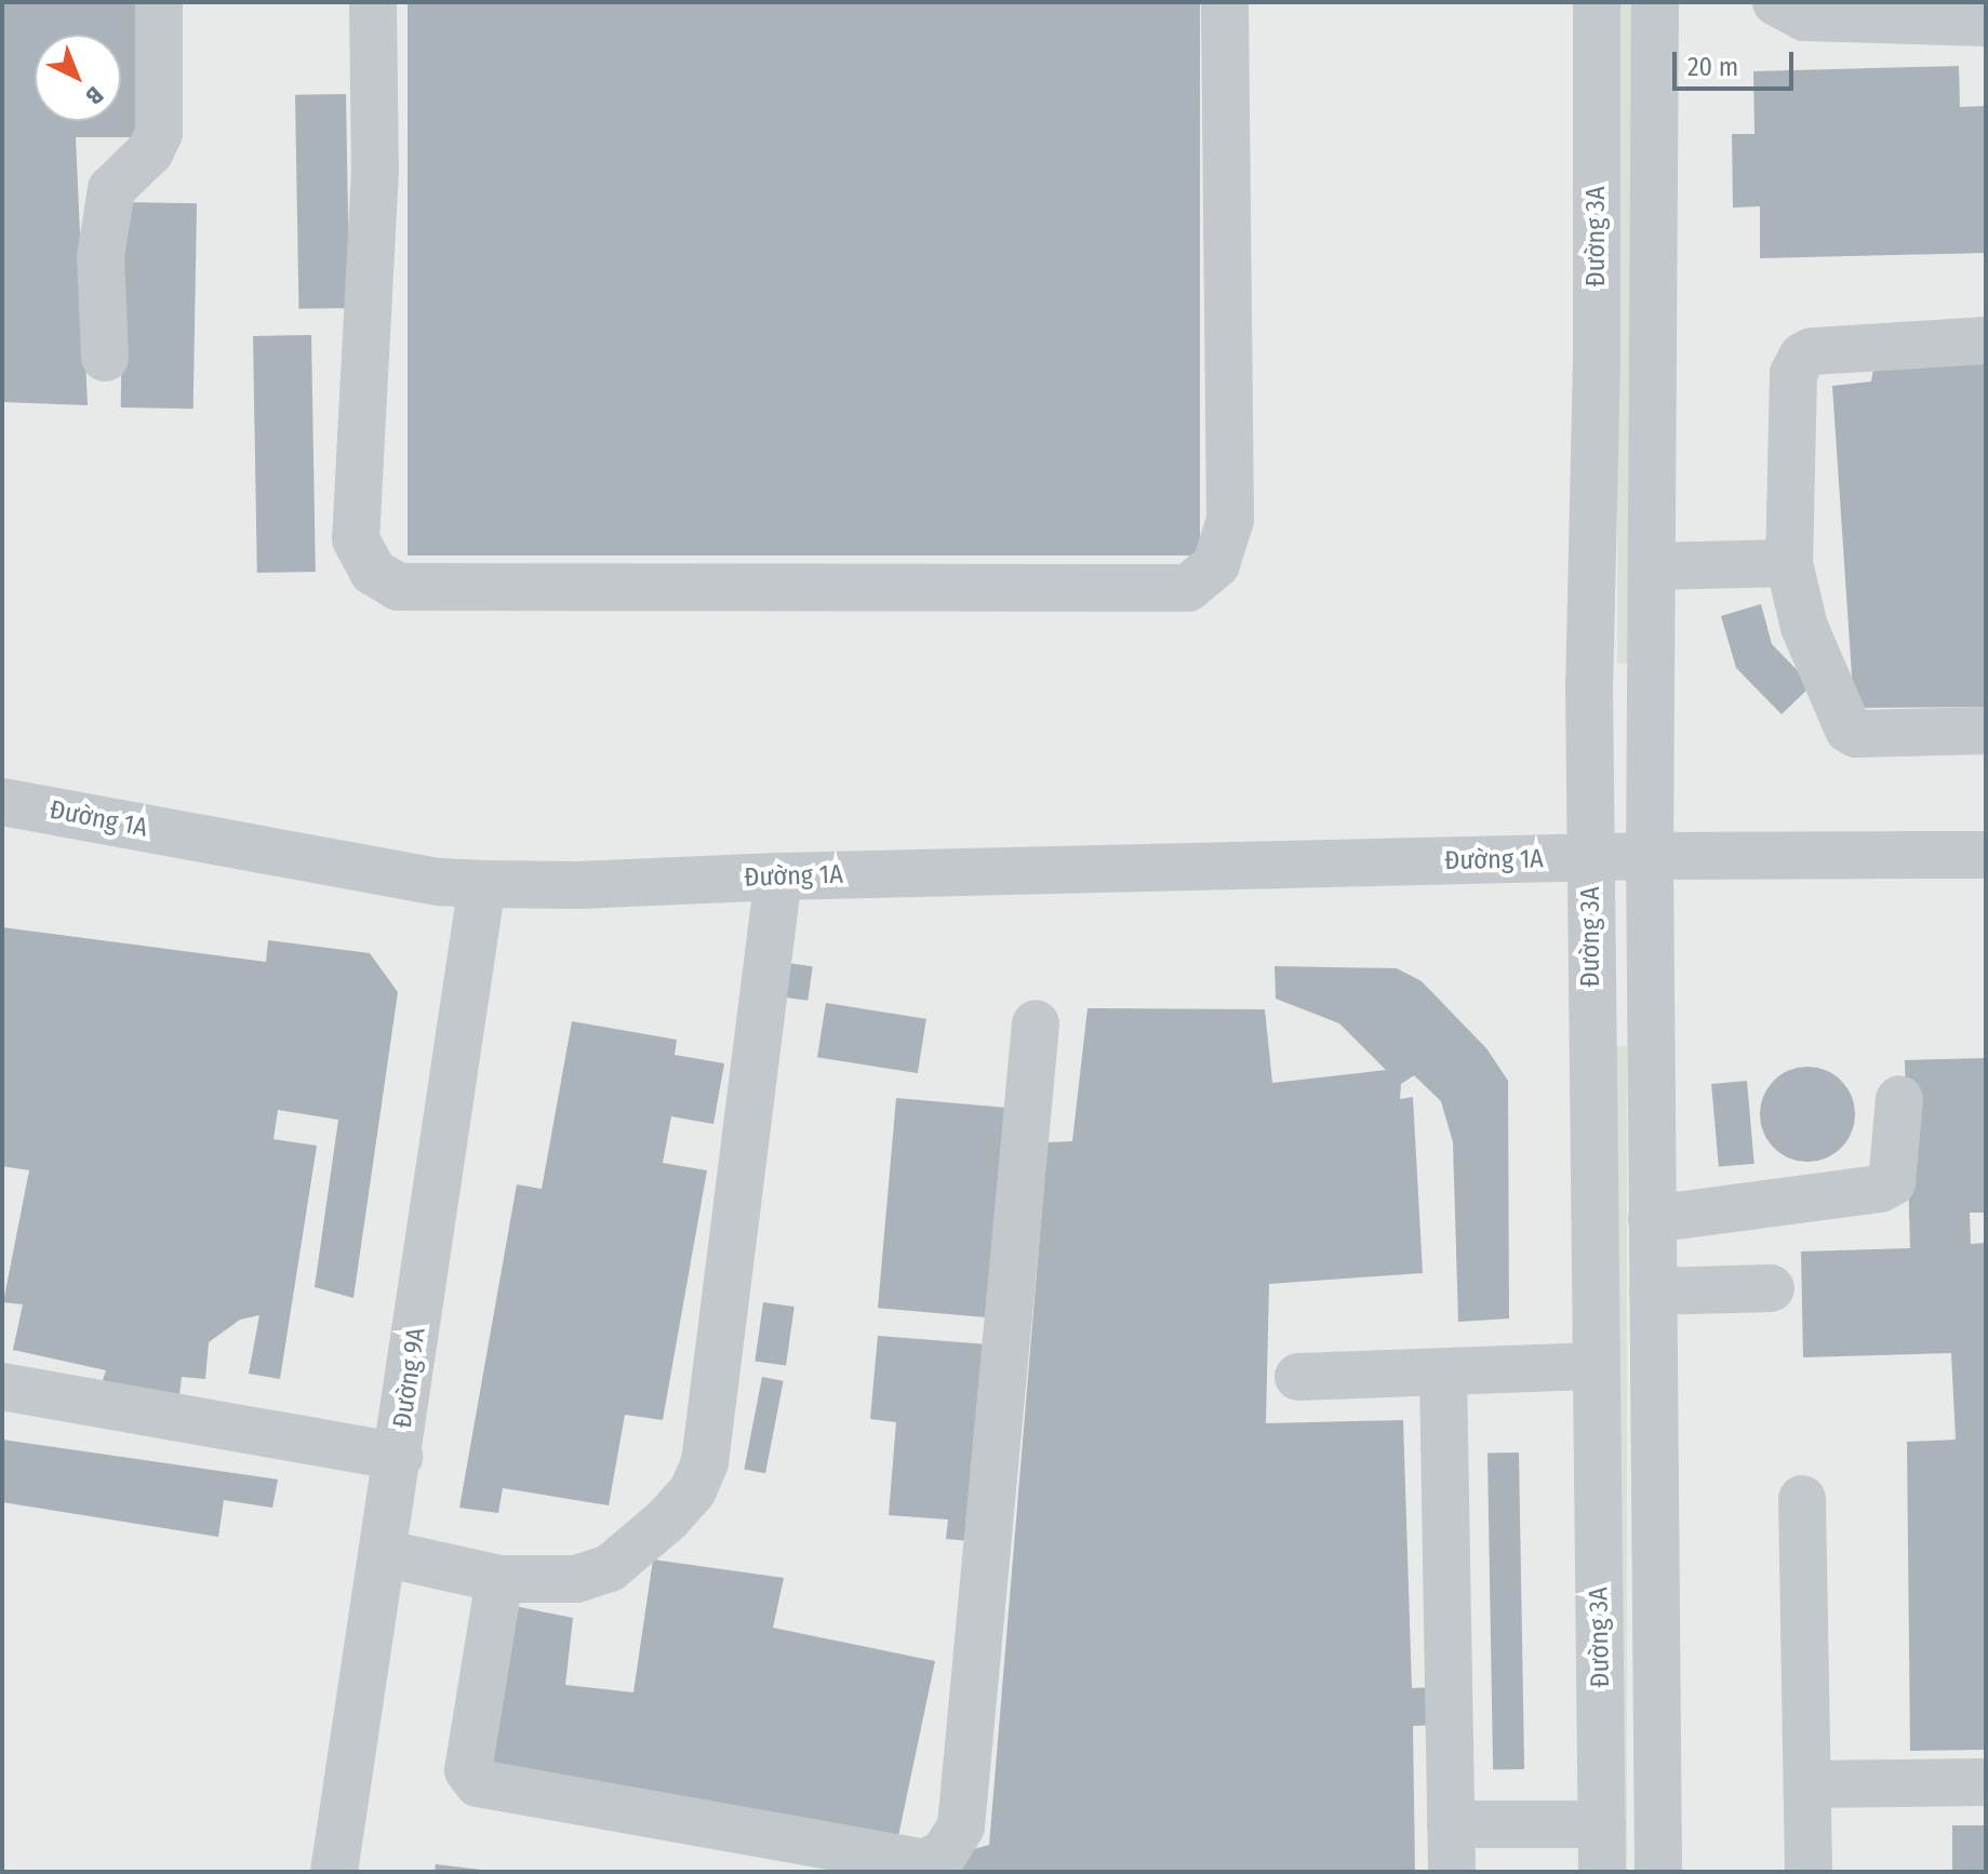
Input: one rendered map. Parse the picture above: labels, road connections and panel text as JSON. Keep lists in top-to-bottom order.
{
  "streets": {
    "street": ["Đường 3A", "Đường 1A", "Đường 9A"]
  },
  "crossings": [
    ["Đường 3A", "Đường 1A"],
    ["Đường 1A", "Đường 9A"]
  ],
  "scale_bar": "20 m",
  "north": "bottom right"
}
